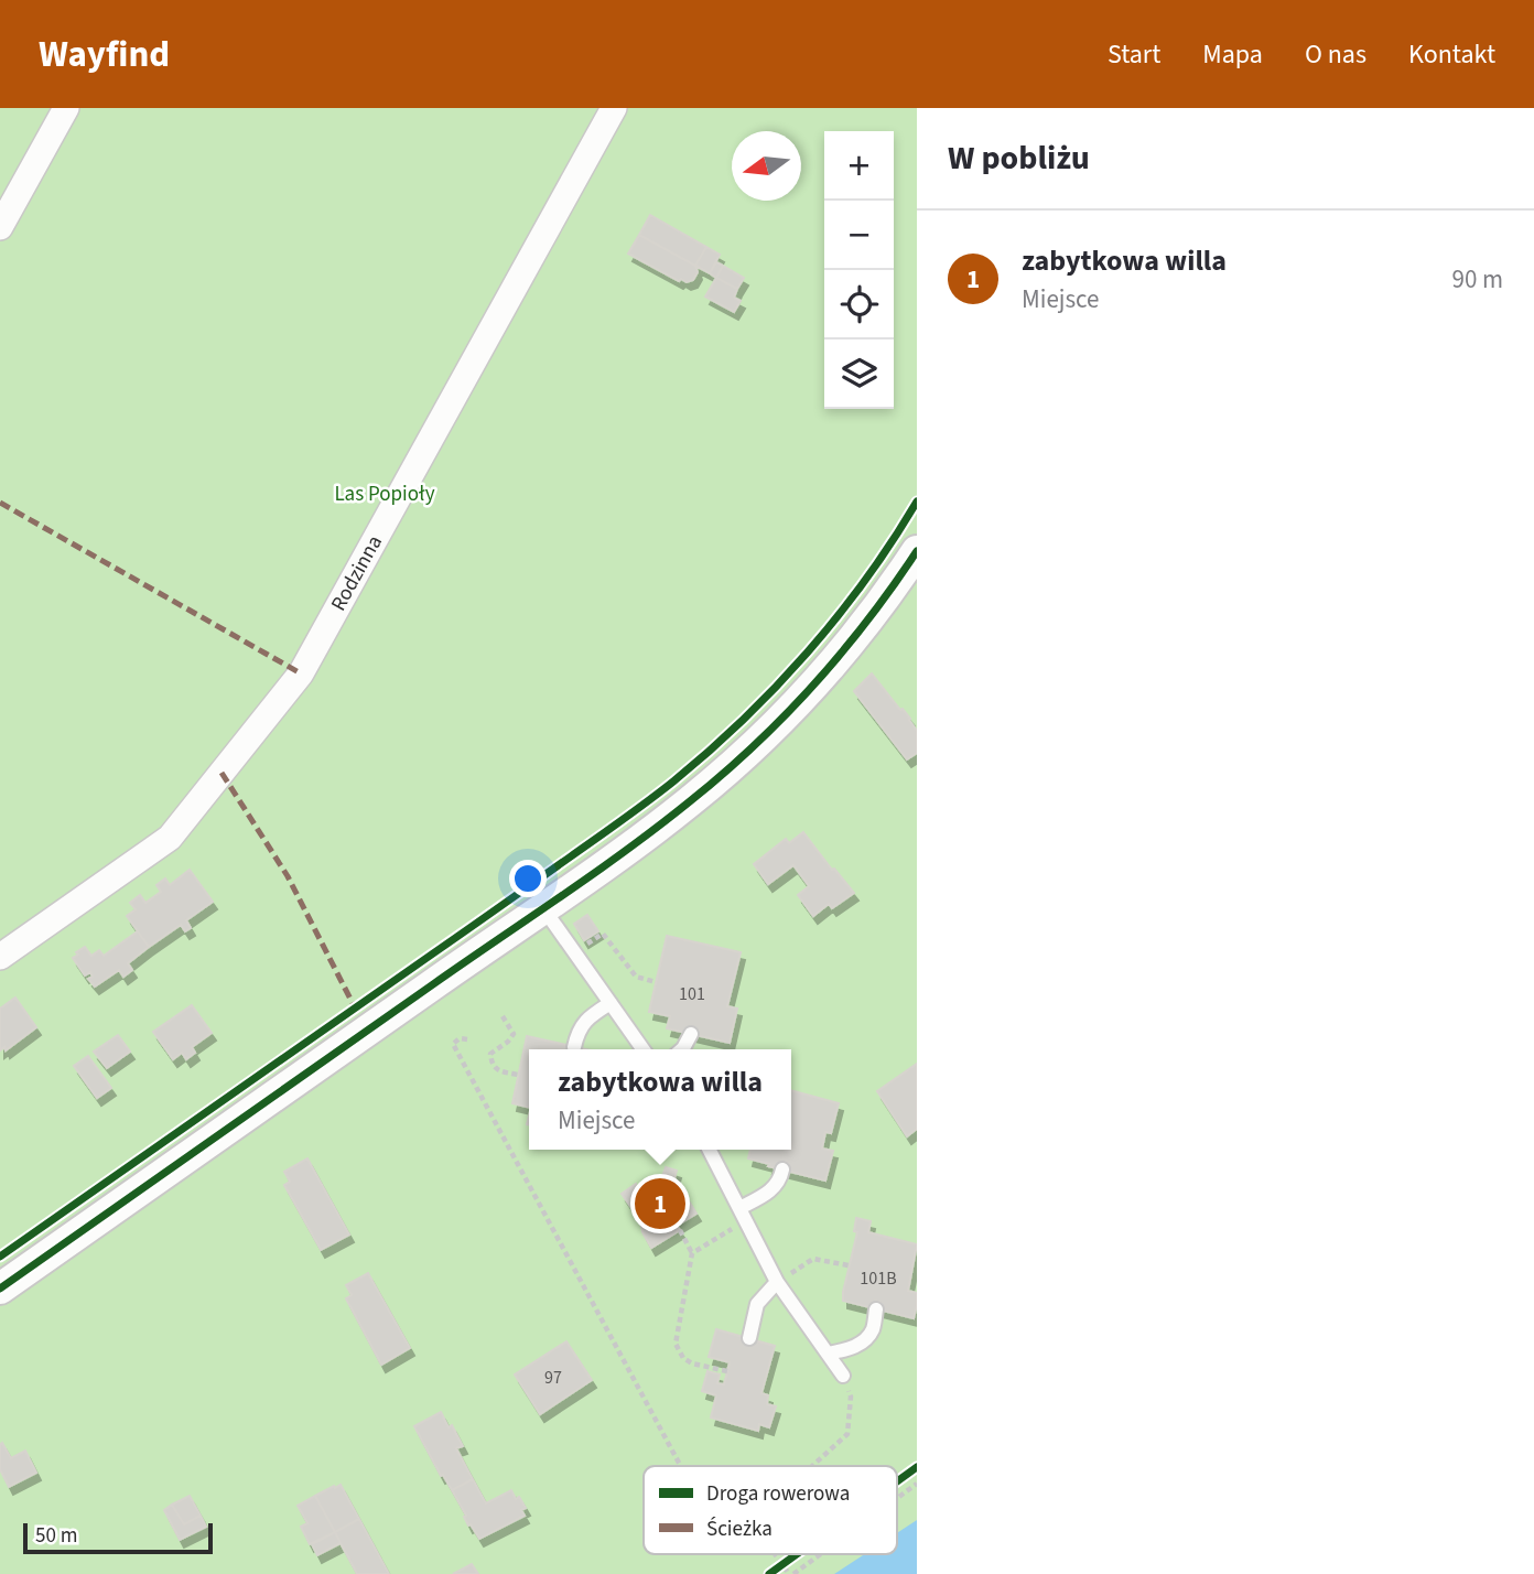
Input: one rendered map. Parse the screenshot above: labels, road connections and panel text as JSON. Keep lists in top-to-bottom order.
{
  "streets": {
    "street": ["Rodzinna"]
  },
  "parks": ["Las Popioły"],
  "house_numbers": ["101", "101B", "97"],
  "legend": ["Droga rowerowa", "Ścieżka"],
  "scale_bar": "50 m",
  "north": "left",
  "page": {
    "header": "Wayfind",
    "nav": [
      "Start",
      "Mapa",
      "O nas",
      "Kontakt"
    ],
    "heading": "W pobliżu",
    "map_buttons": ["+", "−"],
    "list": [
      {
        "mark": "1",
        "name": "zabytkowa willa",
        "note": "Miejsce",
        "value": "90 m"
      }
    ],
    "popup": ["zabytkowa willa", "Miejsce"],
    "pins": "1",
    "scale": "50 m"
  }
}
